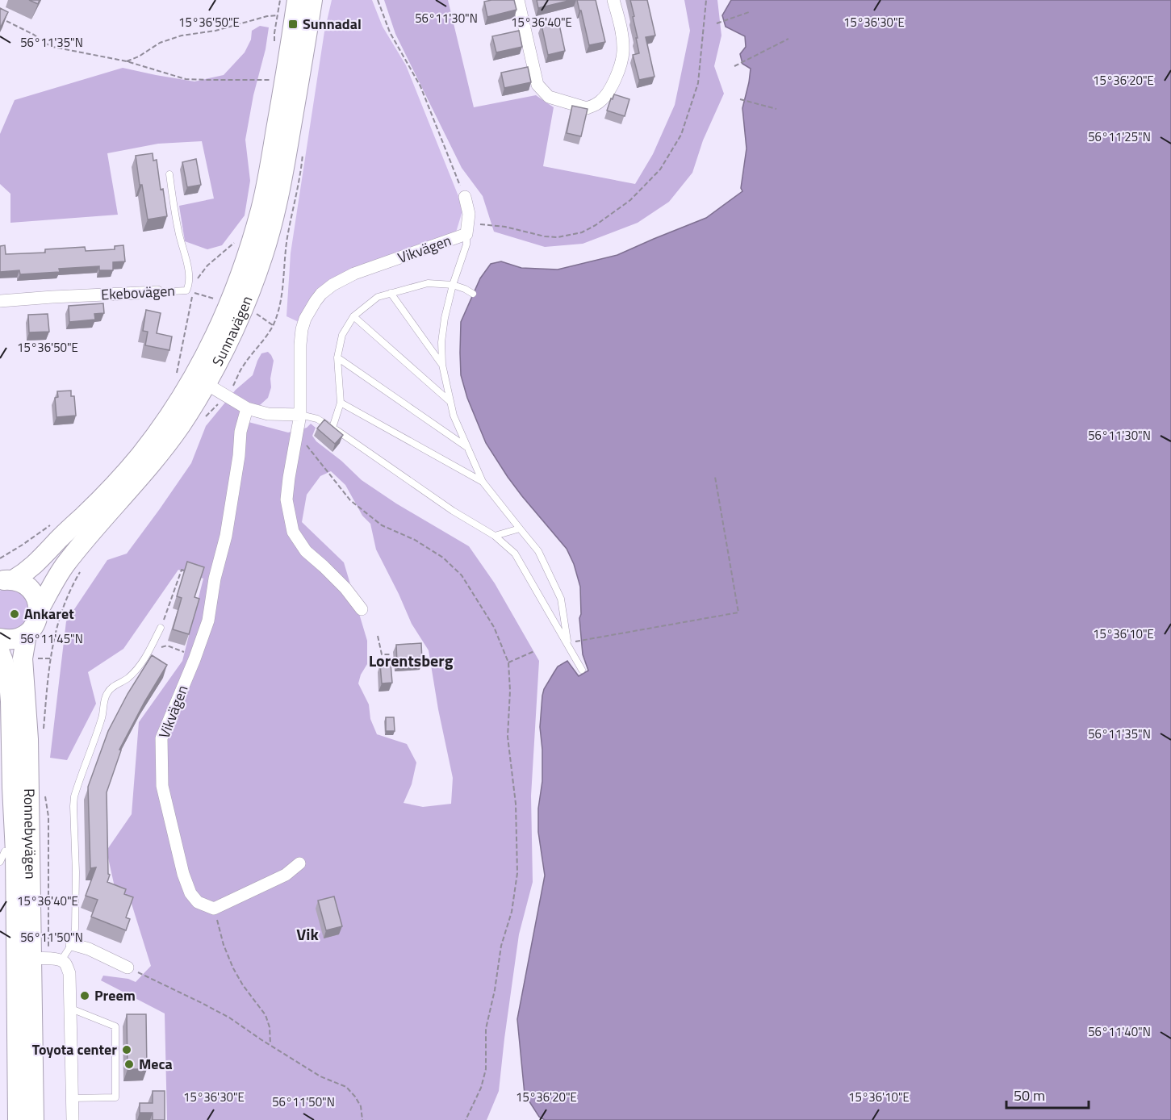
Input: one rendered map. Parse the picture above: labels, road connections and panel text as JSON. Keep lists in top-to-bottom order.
{
  "streets": {
    "highway": ["Sunnavägen", "Ronnebyvägen"],
    "street": ["Vikvägen", "Ekebovägen"]
  },
  "crossings": [
    ["Sunnavägen", "Ronnebyvägen"]
  ],
  "districts": ["Lorentsberg", "Vik"],
  "places": {
    "transit": ["Sunnadal"],
    "other": [
      "Ankaret",
      "Preem",
      "Toyota center",
      "Meca"
    ]
  },
  "scale_bar": "50 m",
  "coordinates": [
    "56°11'30\"N",
    "15°36'40\"E",
    "15°36'50\"E",
    "15°36'30\"E",
    "56°11'35\"N",
    "15°36'20\"E",
    "56°11'25\"N",
    "15°36'10\"E",
    "56°11'45\"N",
    "56°11'50\"N",
    "56°11'40\"N"
  ]
}
